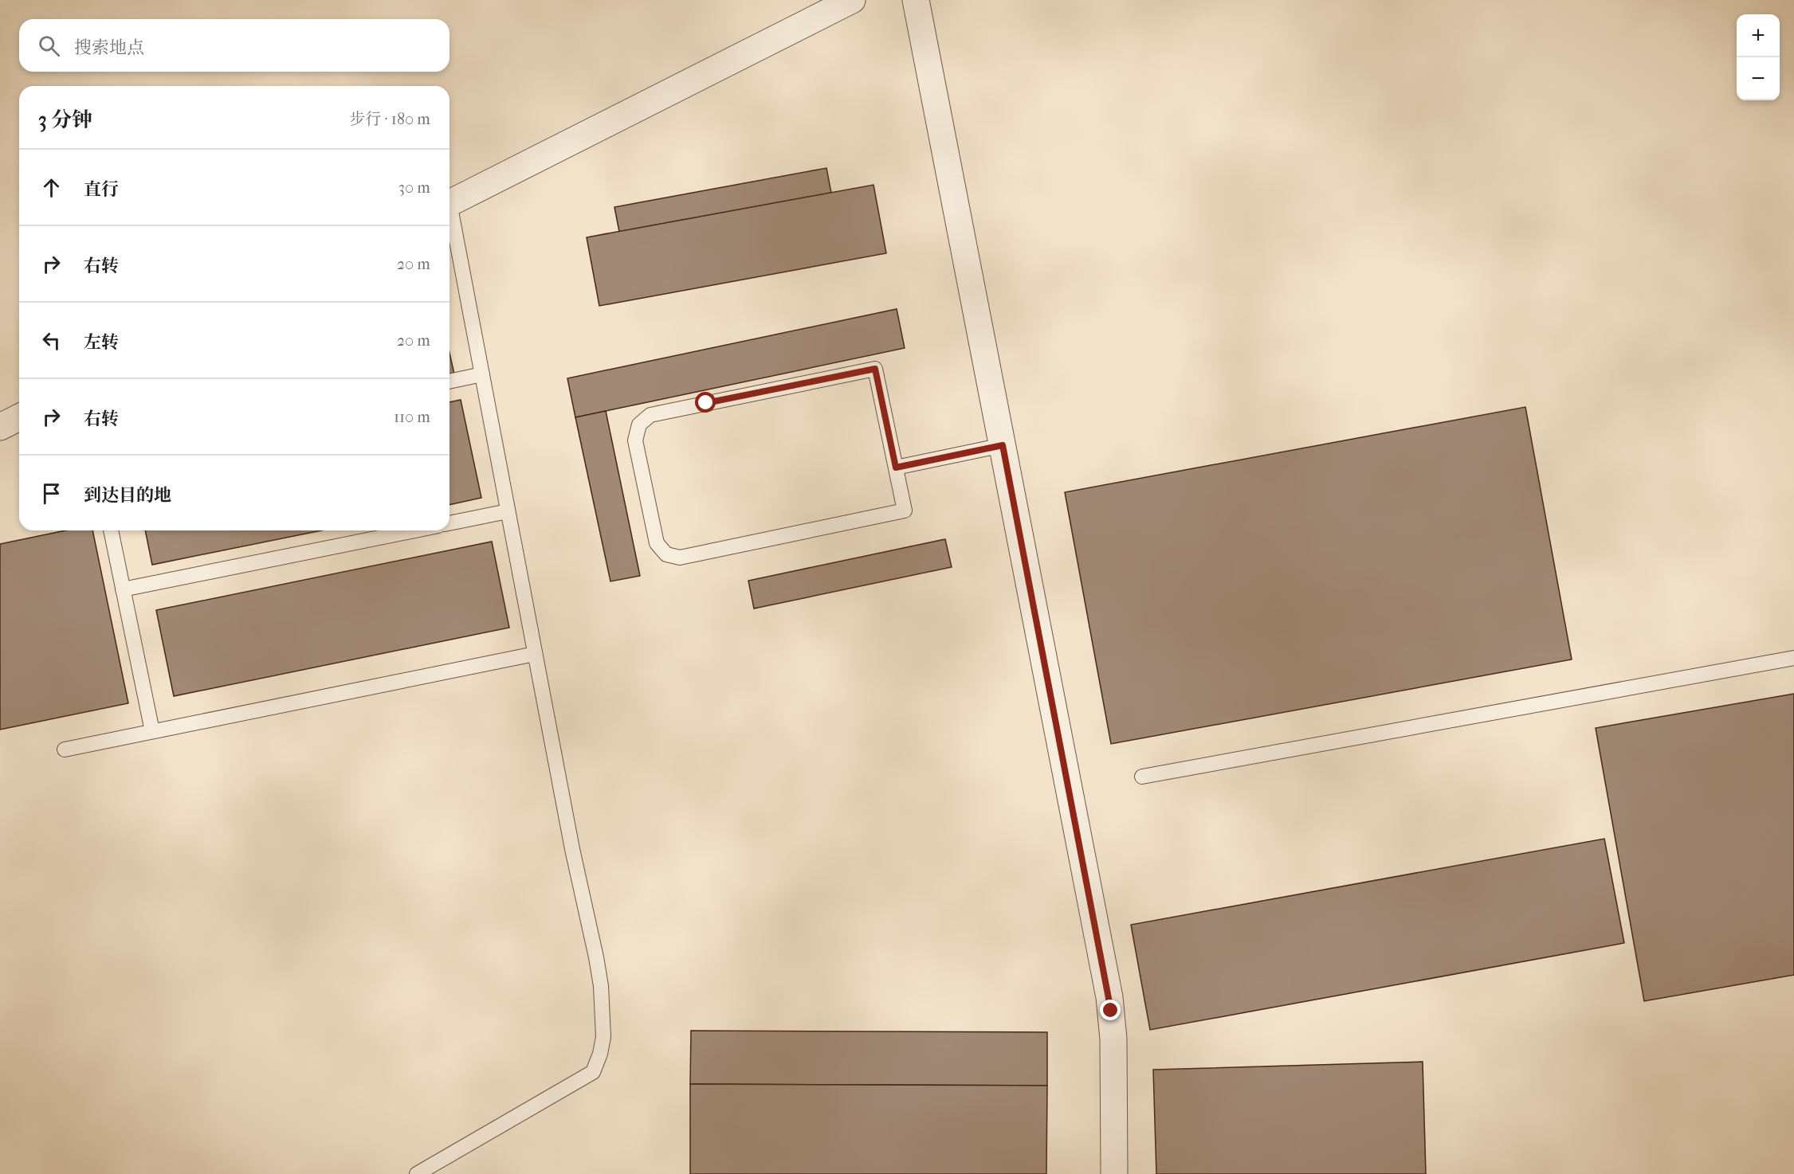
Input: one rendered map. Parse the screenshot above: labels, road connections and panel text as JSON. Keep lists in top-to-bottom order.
{
  "page": {
    "map_buttons": ["+", "−"],
    "search": "搜索地点",
    "heading": ["3 分钟", "步行 · 180 m"],
    "list": [
      ["直行", "30 m"],
      ["右转", "20 m"],
      ["左转", "20 m"],
      ["右转", "110 m"],
      "到达目的地"
    ]
  }
}
